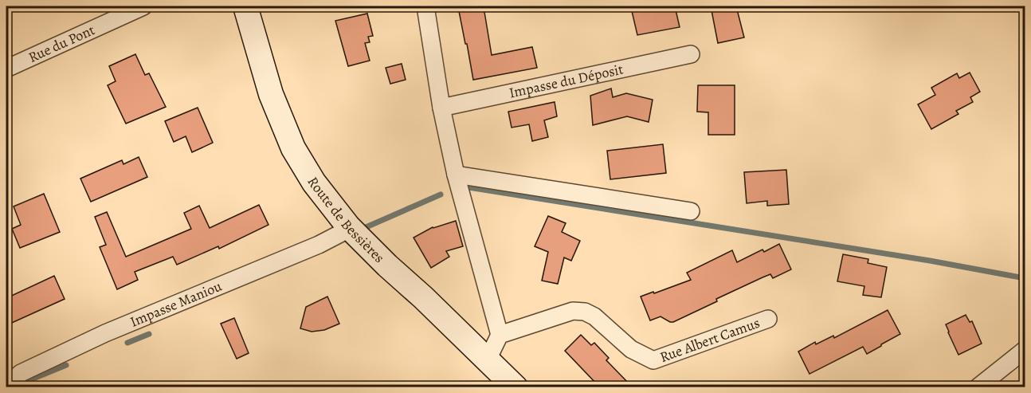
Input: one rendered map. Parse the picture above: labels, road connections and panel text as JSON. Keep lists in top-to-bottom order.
{
  "streets": {
    "main road": ["Route de Bessières"],
    "street": [
      "Rue du Pont",
      "Impasse du Déposit",
      "Impasse Maniou",
      "Rue Albert Camus"
    ]
  },
  "crossings": [
    ["Route de Bessières", "Impasse Maniou"]
  ]
}
